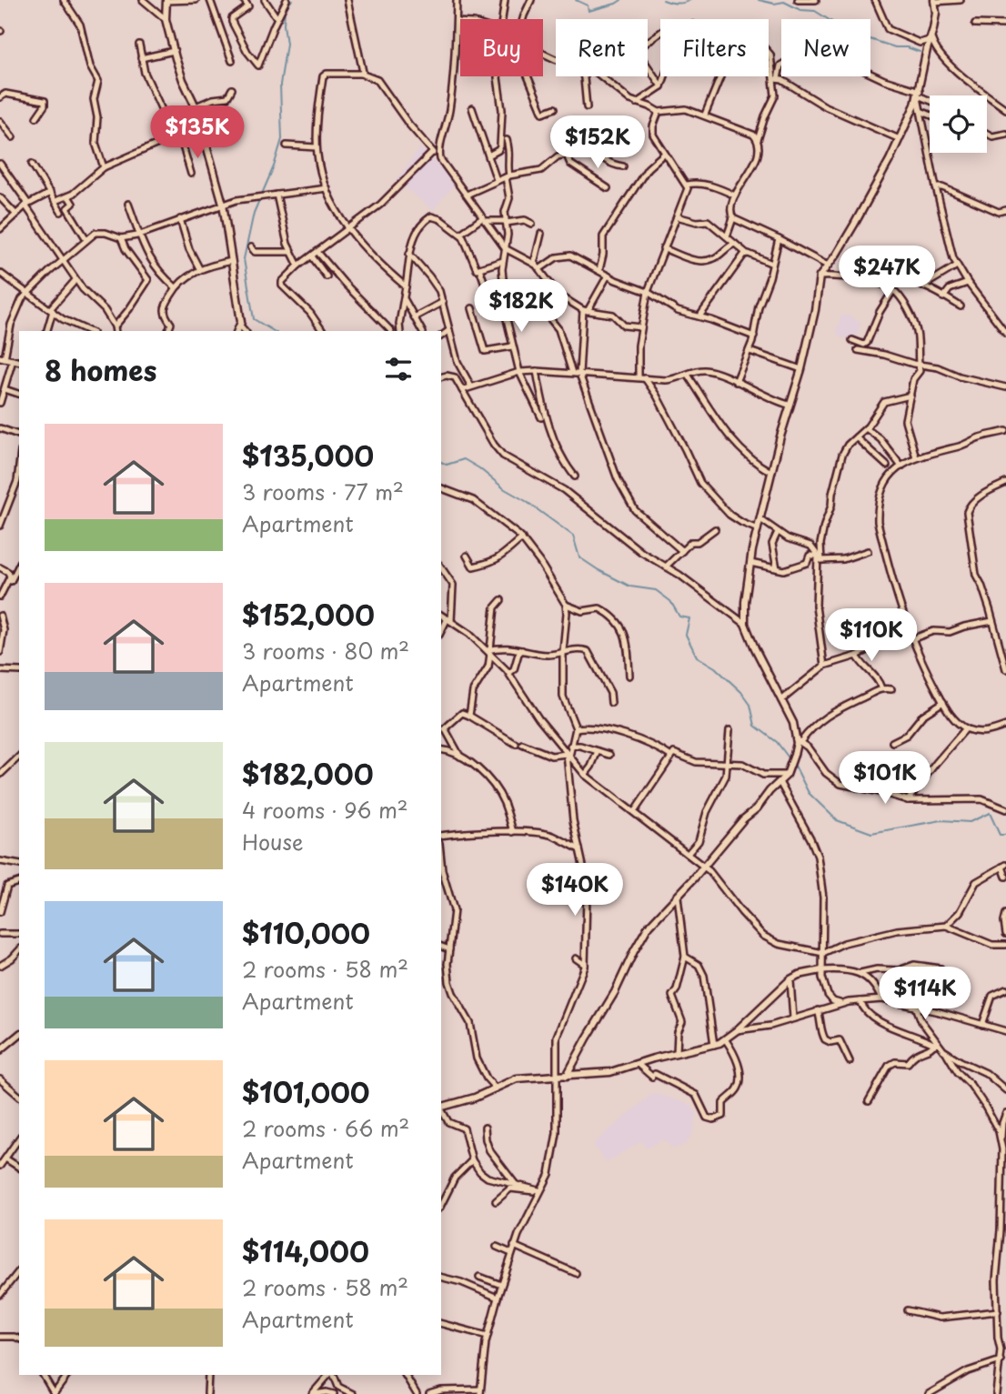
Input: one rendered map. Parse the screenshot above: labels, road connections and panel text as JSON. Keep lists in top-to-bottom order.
{
  "page": {
    "chip": [
      "Buy",
      "Rent",
      "Filters",
      "New"
    ],
    "price": [
      "$135K",
      "$152K",
      "$247K",
      "$182K",
      "$110K",
      "$101K",
      "$140K",
      "$114K"
    ],
    "heading": "8 homes",
    "list": [
      {
        "name": "$135,000",
        "note": "3 rooms · 77 m² · Apartment"
      },
      {
        "name": "$152,000",
        "note": "3 rooms · 80 m² · Apartment"
      },
      {
        "name": "$182,000",
        "note": "4 rooms · 96 m² · House"
      },
      {
        "name": "$110,000",
        "note": "2 rooms · 58 m² · Apartment"
      },
      {
        "name": "$101,000",
        "note": "2 rooms · 66 m² · Apartment"
      },
      {
        "name": "$114,000",
        "note": "2 rooms · 58 m² · Apartment"
      }
    ]
  }
}
